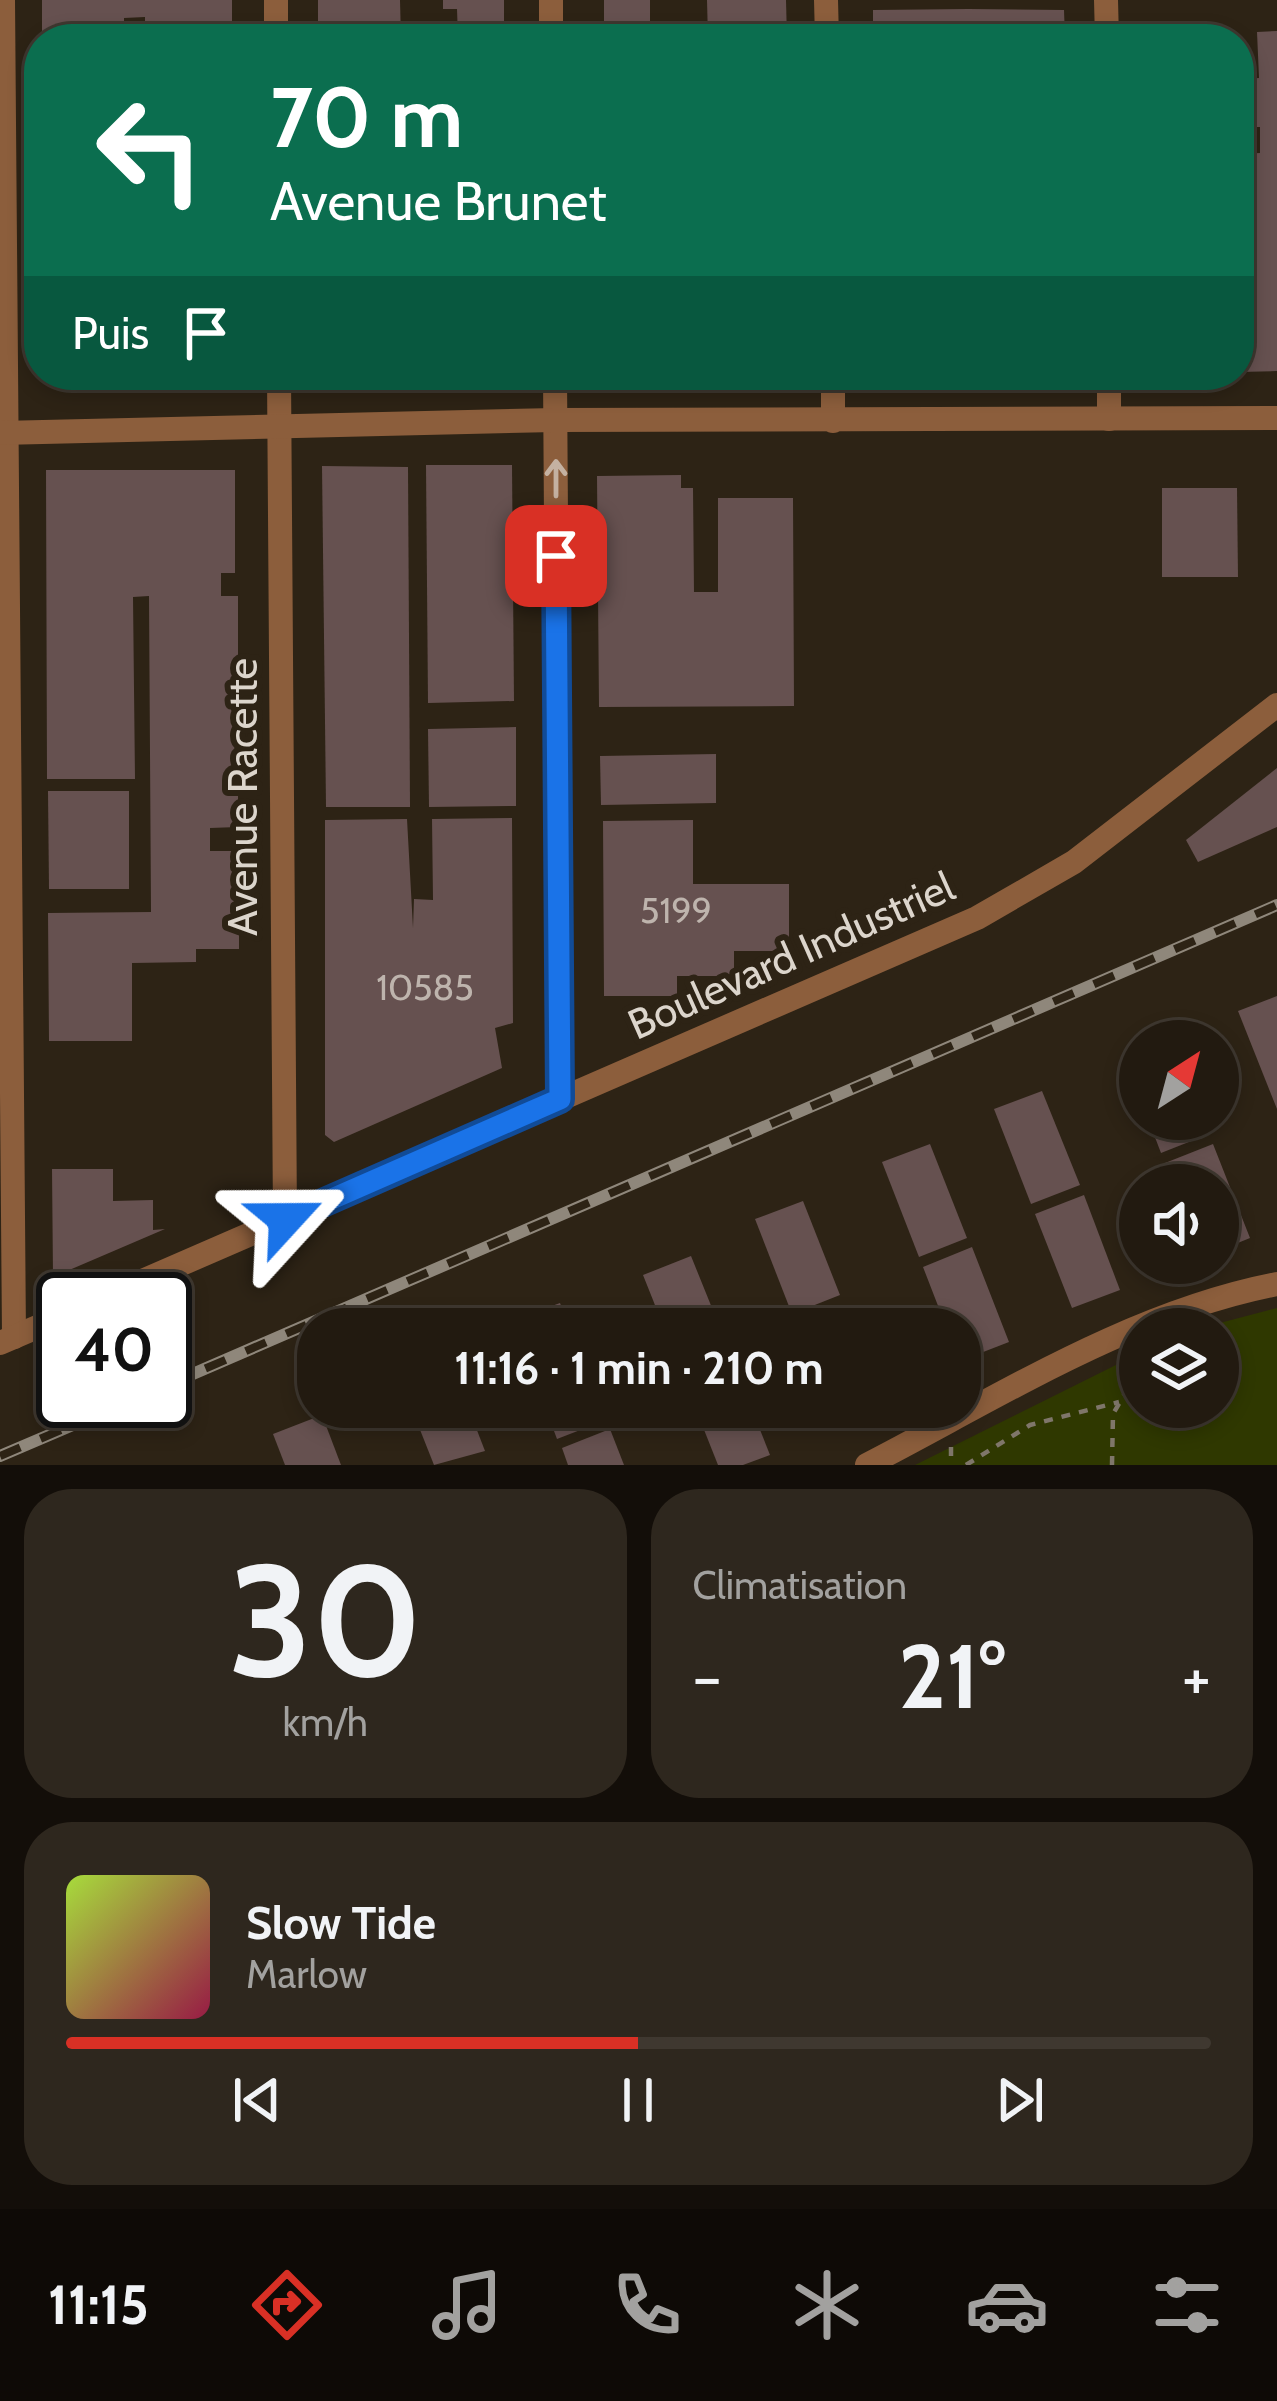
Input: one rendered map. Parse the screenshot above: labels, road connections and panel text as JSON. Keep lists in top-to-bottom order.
{
  "streets": {
    "street": ["Avenue Racette", "Boulevard Industriel"]
  },
  "crossings": [
    ["Avenue Racette", "Boulevard Industriel"]
  ],
  "house_numbers": ["5199", "10585"],
  "north": "top right",
  "page": {
    "turn": ["70 m", "Avenue Brunet"],
    "then": "Puis",
    "limit": "40",
    "trip": "11:16 · 1 min · 210 m",
    "tile": [
      ["30", "km/h"],
      "Climatisation"
    ],
    "heat": ["−", "21°", "+"],
    "song": ["Slow Tide", "Marlow"],
    "tabs": "11:15"
  }
}
